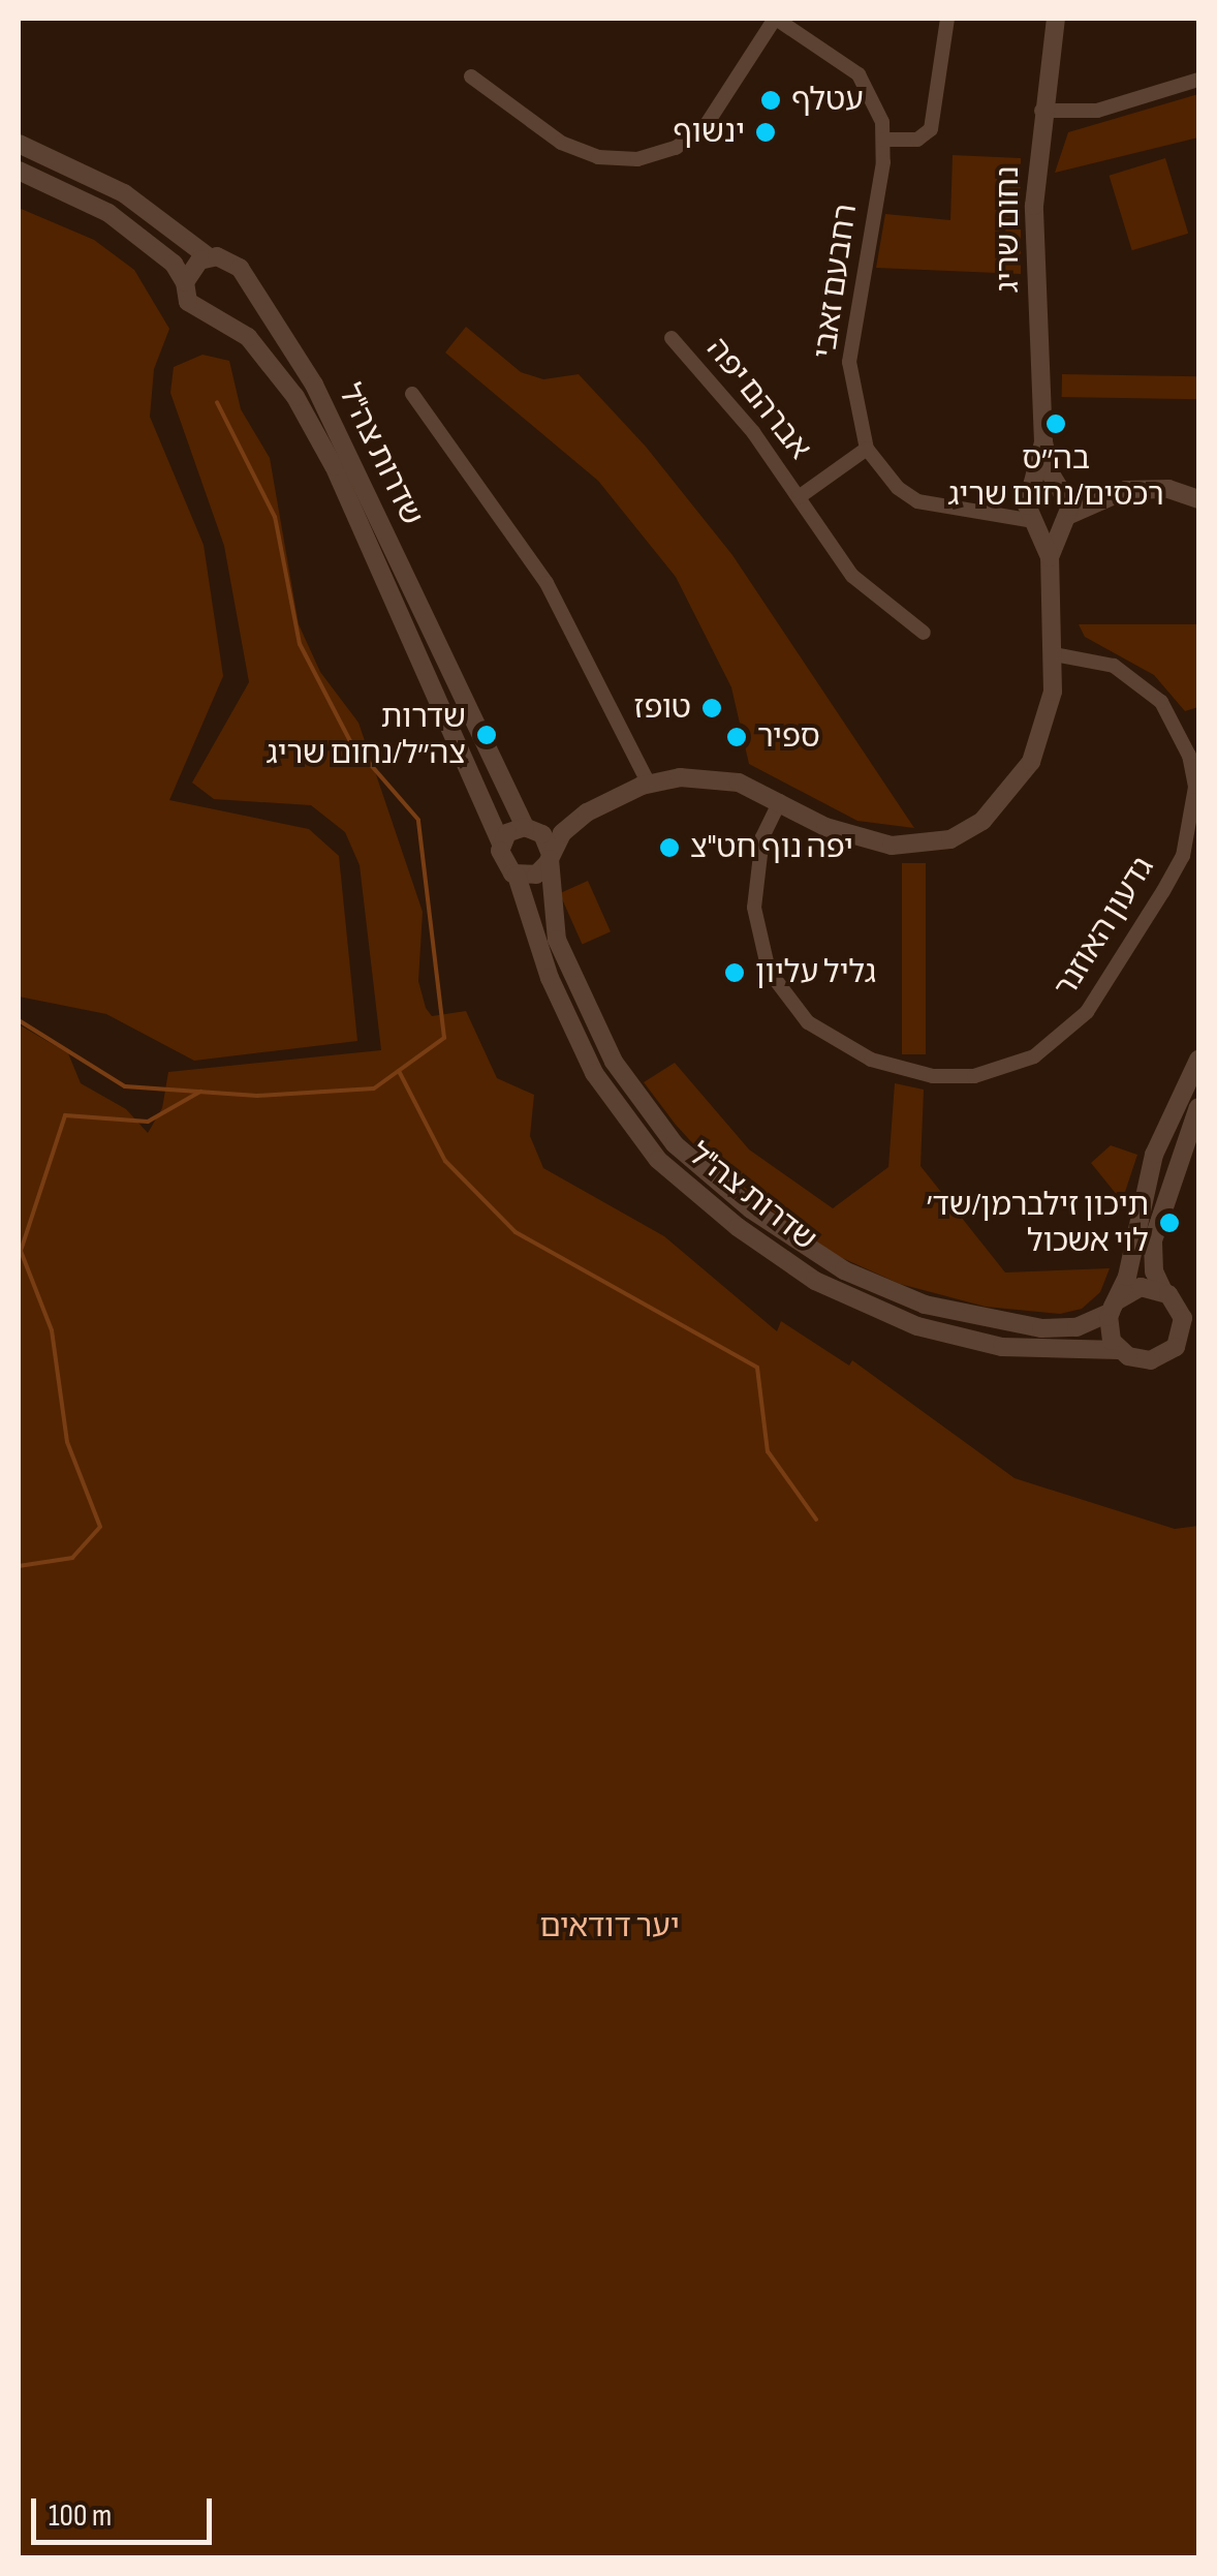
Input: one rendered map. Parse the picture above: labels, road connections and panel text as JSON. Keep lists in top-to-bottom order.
{
  "streets": {
    "main road": ["נחום שריג", "שדרות צה\"ל"],
    "street": ["רחבעם זאבי", "אברהם יפה", "גדעון האוזנר"]
  },
  "crossings": [
    ["רחבעם זאבי", "אברהם יפה"]
  ],
  "parks": ["יער דודאים"],
  "places": [
    "עטלף",
    "ינשוף",
    "בה״ס רכסים/נחום שריג",
    "טופז",
    "שדרות צה״ל/נחום שריג",
    "ספיר",
    "יפה נוף חט\"צ",
    "גליל עליון",
    "תיכון זילברמן/שד׳ לוי אשכול"
  ],
  "scale_bar": "100 m"
}
